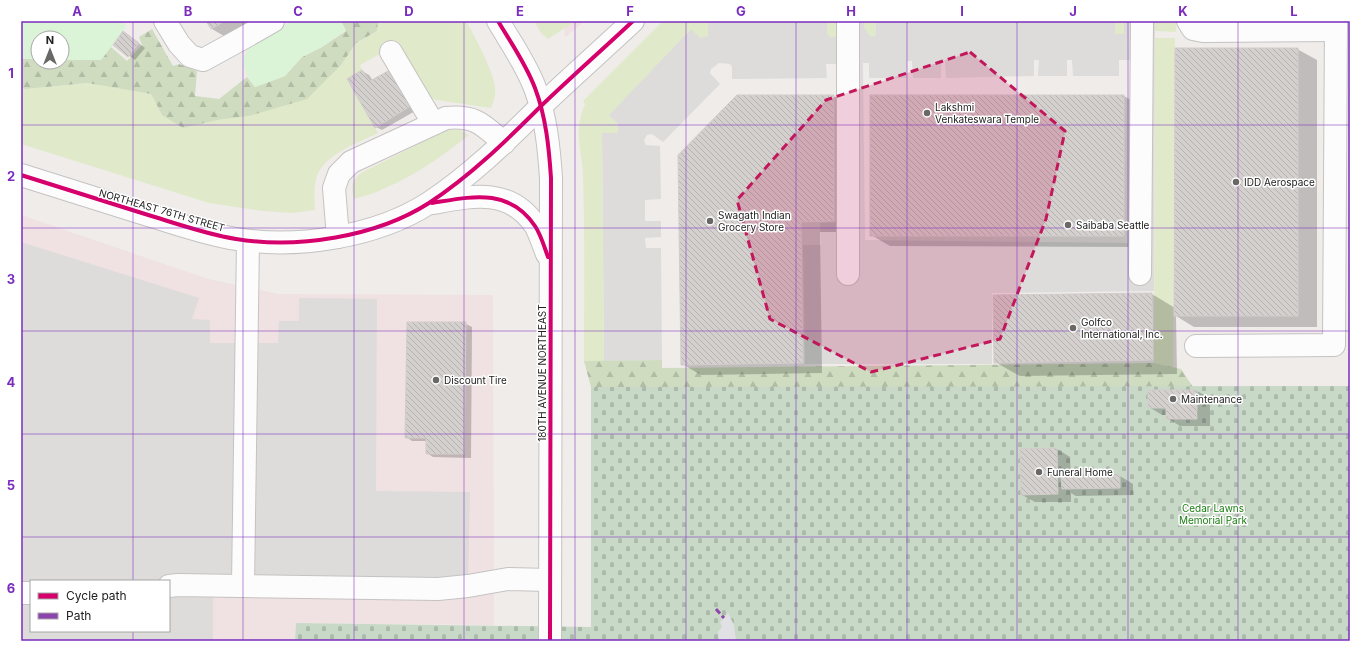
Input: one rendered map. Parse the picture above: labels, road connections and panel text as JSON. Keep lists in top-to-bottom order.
{
  "streets": {
    "street": ["NORTHEAST 76TH STREET", "180TH AVENUE NORTHEAST"]
  },
  "crossings": [
    ["NORTHEAST 76TH STREET", "180TH AVENUE NORTHEAST"]
  ],
  "parks": ["Cedar Lawns Memorial Park"],
  "places": [
    "Lakshmi Venkateswara Temple",
    "IDD Aerospace",
    "Swagath Indian Grocery Store",
    "Saibaba Seattle",
    "Golfco International, Inc.",
    "Discount Tire",
    "Maintenance",
    "Funeral Home"
  ],
  "legend": ["Cycle path", "Path"],
  "north": "top",
  "grid": {
    "columns": [
      "A",
      "B",
      "C",
      "D",
      "E",
      "F",
      "G",
      "H",
      "I",
      "J",
      "K",
      "L"
    ],
    "rows": [
      "1",
      "2",
      "3",
      "4",
      "5",
      "6"
    ]
  }
}
